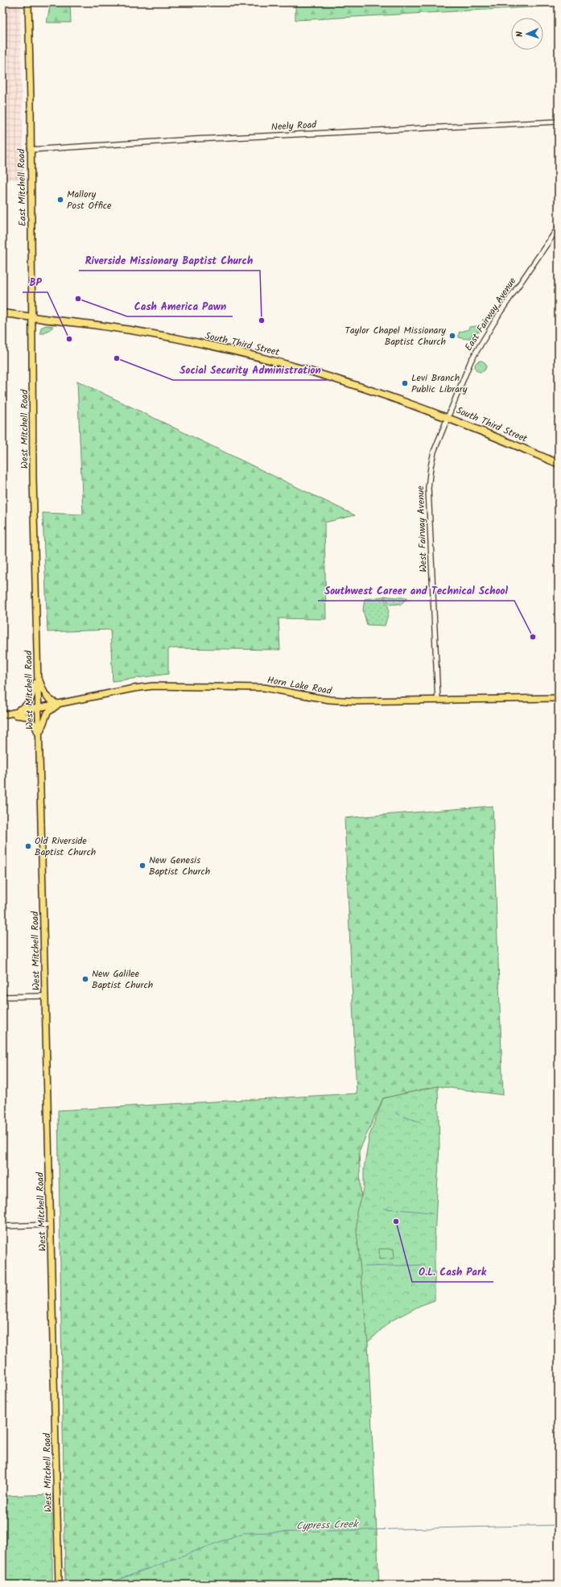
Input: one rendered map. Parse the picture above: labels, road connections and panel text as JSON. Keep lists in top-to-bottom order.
{
  "streets": {
    "highway": ["South Third Street"],
    "main road": ["East Mitchell Road", "West Mitchell Road", "Horn Lake Road"],
    "street": ["Neely Road", "East Fairway Avenue", "West Fairway Avenue"]
  },
  "crossings": [
    ["Neely Road", "East Mitchell Road"],
    ["East Mitchell Road", "South Third Street"],
    ["East Mitchell Road", "West Mitchell Road"],
    ["East Fairway Avenue", "South Third Street"],
    ["East Fairway Avenue", "West Fairway Avenue"],
    ["South Third Street", "West Mitchell Road"],
    ["South Third Street", "West Fairway Avenue"],
    ["West Mitchell Road", "Horn Lake Road"],
    ["West Fairway Avenue", "Horn Lake Road"]
  ],
  "water": ["Cypress Creek"],
  "places": [
    "Mallory Post Office",
    "Cash America Pawn",
    "Riverside Missionary Baptist Church",
    "Taylor Chapel Missionary Baptist Church",
    "BP",
    "Social Security Administration",
    "Levi Branch Public Library",
    "Southwest Career and Technical School",
    "Old Riverside Baptist Church",
    "New Genesis Baptist Church",
    "New Galilee Baptist Church",
    "O.L. Cash Park"
  ],
  "north": "left"
}
